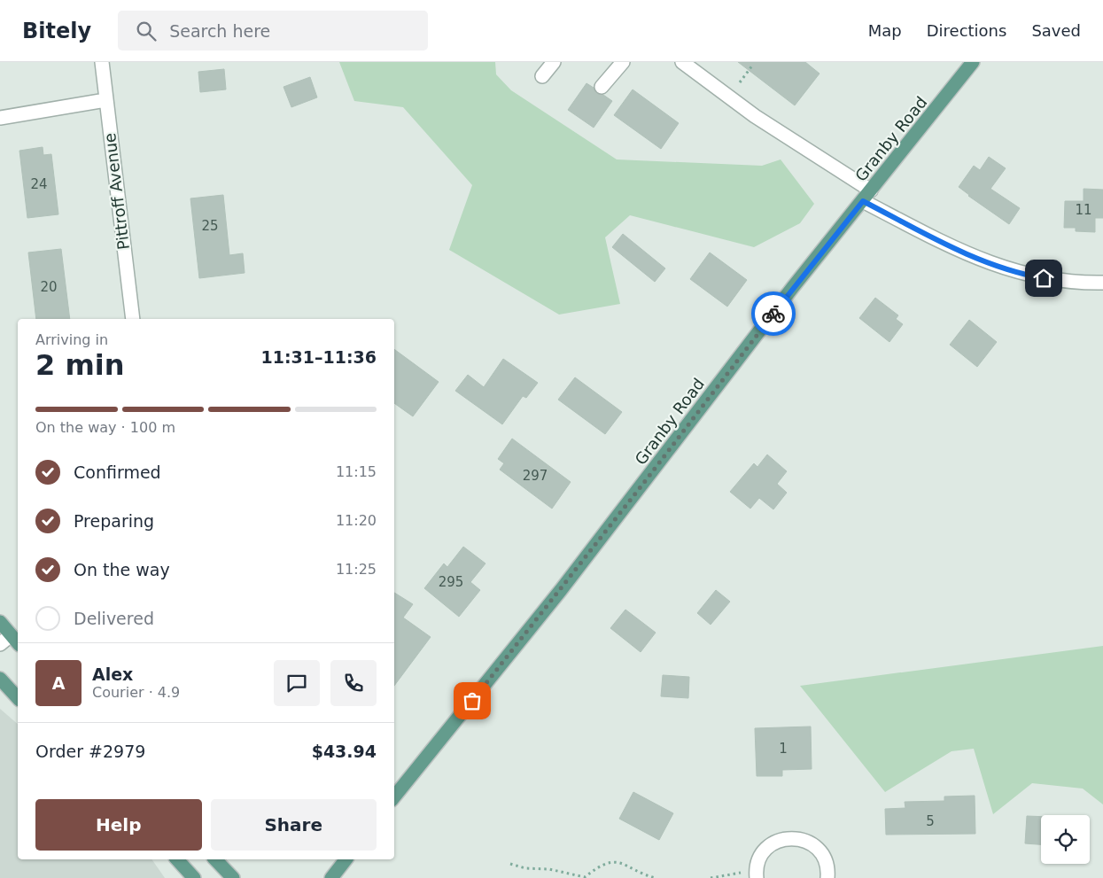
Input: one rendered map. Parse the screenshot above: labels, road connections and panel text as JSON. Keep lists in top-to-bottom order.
{
  "streets": {
    "main road": ["Granby Road"],
    "street": ["Pittroff Avenue"]
  },
  "house_numbers": [
    "24",
    "11",
    "25",
    "20",
    "297",
    "295",
    "1",
    "5"
  ],
  "page": {
    "header": "Bitely",
    "search": "Search here",
    "nav": ["Map", "Directions", "Saved"],
    "heading": ["2 min", "Arriving in", "11:31–11:36"],
    "panel": [
      "Alex",
      "Courier · 4.9",
      "Order #2979",
      "$43.94"
    ],
    "bar": "On the way · 100 m",
    "list": [
      ["Confirmed", "11:15"],
      ["Preparing", "11:20"],
      ["On the way", "11:25"],
      "Delivered"
    ],
    "round": "A",
    "buttons": ["Help", "Share"]
  }
}
